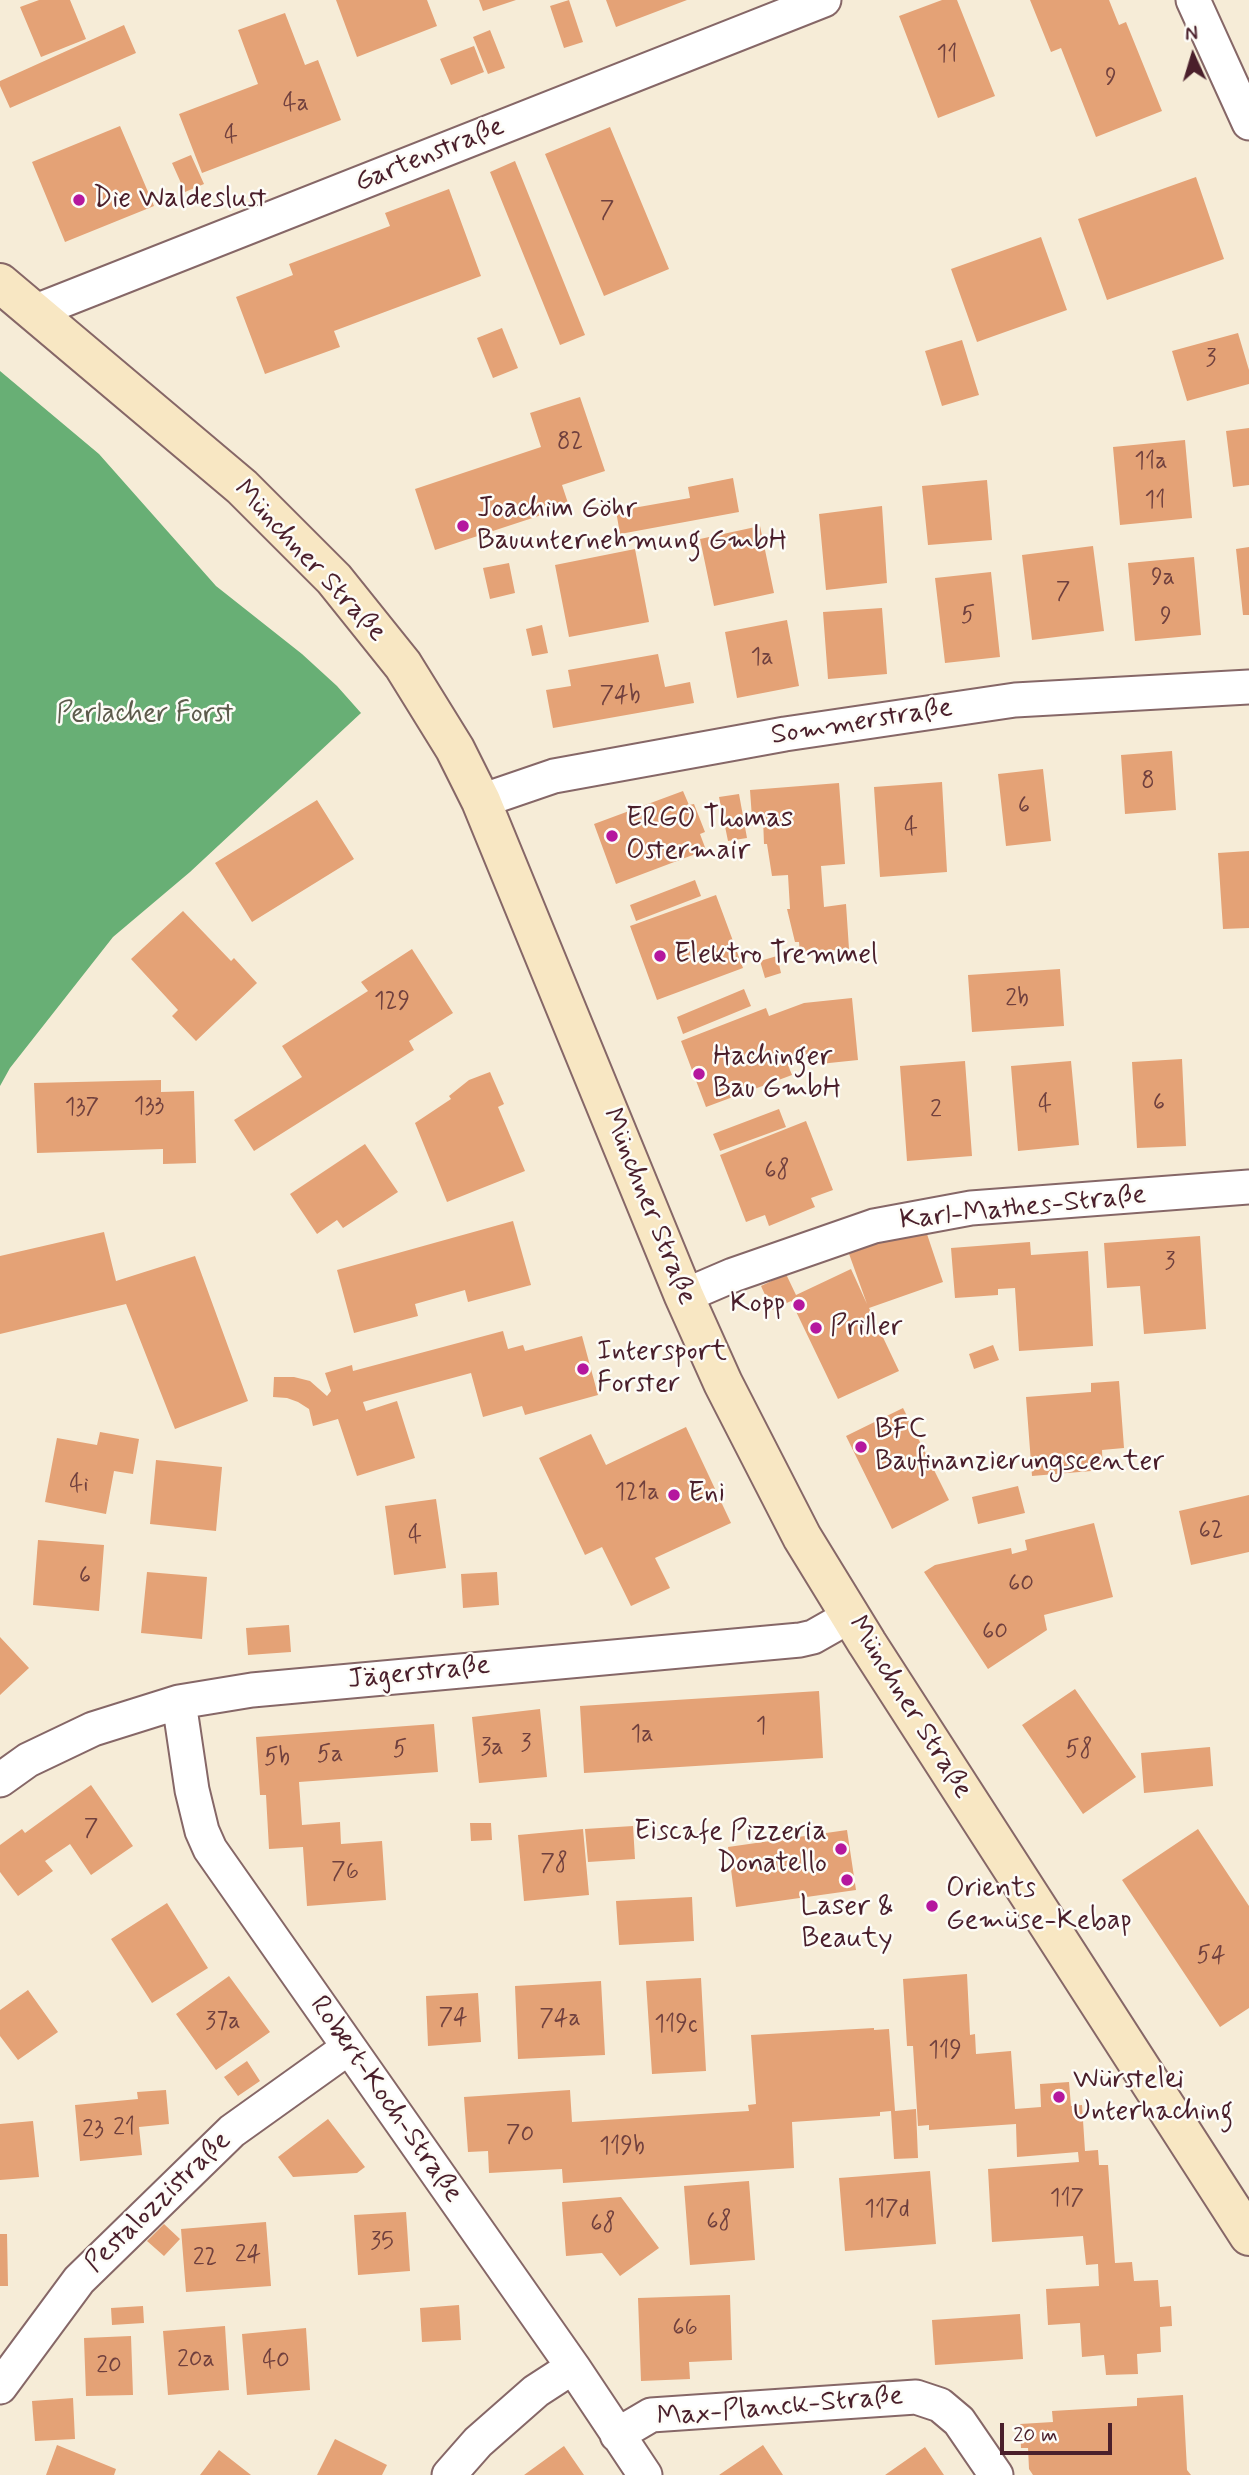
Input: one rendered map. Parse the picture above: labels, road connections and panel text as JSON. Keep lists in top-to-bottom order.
{
  "streets": {
    "main road": ["Münchner Straße"],
    "street": [
      "Gartenstraße",
      "Sommerstraße",
      "Karl-Mathes-Straße",
      "Jägerstraße",
      "Robert-Koch-Straße",
      "Pestalozzistraße",
      "Max-Planck-Straße"
    ]
  },
  "crossings": [
    ["Gartenstraße", "Münchner Straße"],
    ["Münchner Straße", "Sommerstraße"],
    ["Münchner Straße", "Karl-Mathes-Straße"],
    ["Münchner Straße", "Jägerstraße"],
    ["Jägerstraße", "Robert-Koch-Straße"],
    ["Robert-Koch-Straße", "Pestalozzistraße"],
    ["Robert-Koch-Straße", "Max-Planck-Straße"]
  ],
  "parks": ["Perlacher Forst"],
  "places": [
    "Die Waldeslust",
    "Joachim Göhr Bauunternehmung GmbH",
    "ERGO Thomas Ostermair",
    "Elektro Tremmel",
    "Hachinger Bau GmbH",
    "Kopp",
    "Priller",
    "Intersport Forster",
    "BFC Baufinanzierungscenter",
    "Eni",
    "Eiscafe Pizzeria Donatello",
    "Laser & Beauty",
    "Orients Gemüse-Kebap",
    "Würstelei Unterhaching"
  ],
  "house_numbers": [
    "11",
    "9",
    "4a",
    "4",
    "7",
    "3",
    "82",
    "11a",
    "11",
    "9a",
    "7",
    "5",
    "9",
    "1a",
    "74b",
    "8",
    "6",
    "4",
    "2b",
    "129",
    "6",
    "4",
    "133",
    "137",
    "2",
    "68",
    "3",
    "4i",
    "121a",
    "62",
    "4",
    "6",
    "60",
    "60",
    "1",
    "1a",
    "3",
    "3a",
    "5",
    "58",
    "5a",
    "5b",
    "7",
    "78",
    "76",
    "54",
    "74",
    "74a",
    "37a",
    "119c",
    "119",
    "21",
    "23",
    "70",
    "119b",
    "117",
    "117d",
    "68",
    "68",
    "35",
    "24",
    "22",
    "66",
    "20a",
    "40",
    "20"
  ],
  "scale_bar": "20 m",
  "north": "top"
}
